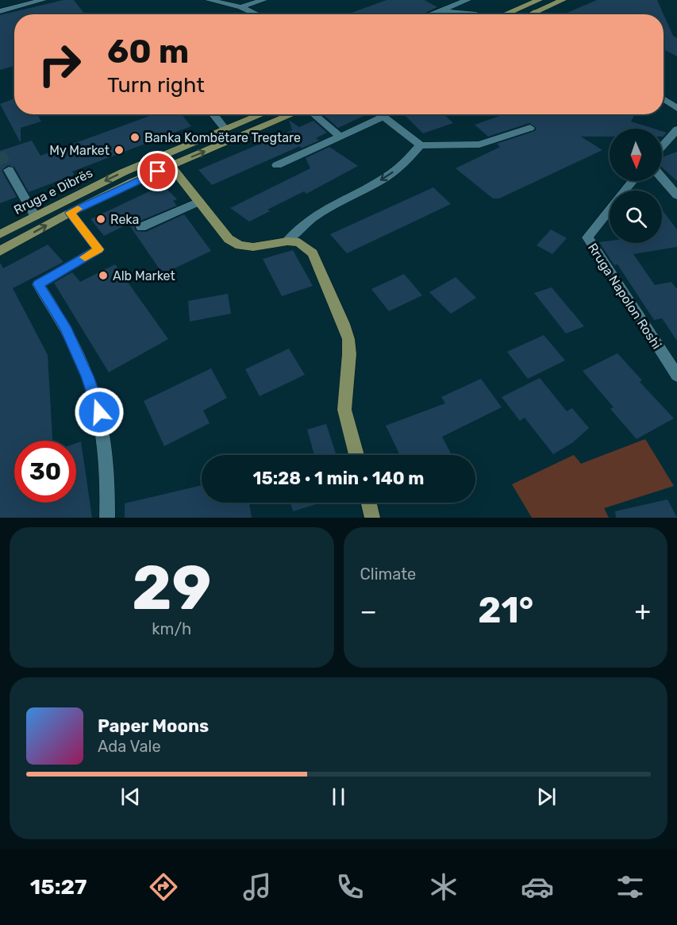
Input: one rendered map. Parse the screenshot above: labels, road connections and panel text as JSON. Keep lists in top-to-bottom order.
{
  "streets": {
    "main road": ["Rruga e Dibrës"],
    "street": ["Rruga Napolon Roshi"]
  },
  "places": [
    "Banka Kombëtare Tregtare",
    "My Market",
    "Reka",
    "Alb Market"
  ],
  "north": "bottom",
  "page": {
    "turn": ["60 m", "Turn right"],
    "limit": "30",
    "trip": "15:28 · 1 min · 140 m",
    "tile": [
      ["29", "km/h"],
      "Climate"
    ],
    "heat": ["−", "21°", "+"],
    "song": ["Paper Moons", "Ada Vale"],
    "tabs": "15:27"
  }
}
